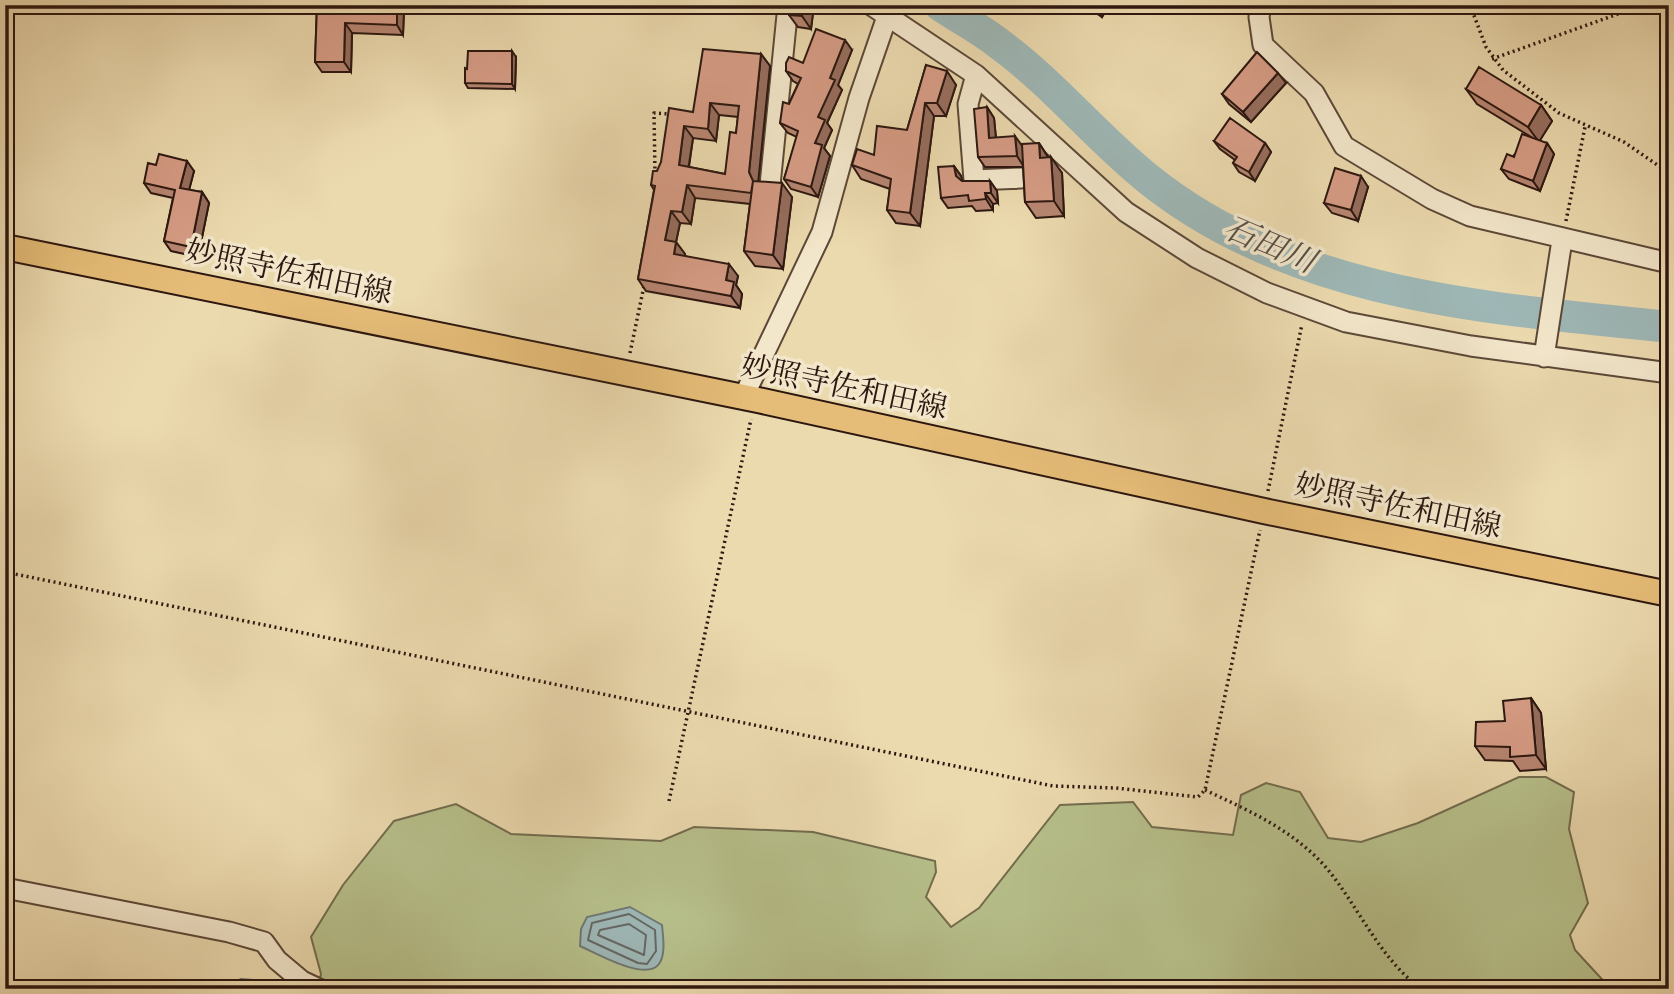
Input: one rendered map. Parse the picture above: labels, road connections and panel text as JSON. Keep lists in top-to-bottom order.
{
  "streets": {
    "main road": ["妙照寺佐和田線"]
  },
  "water": ["石田川"]
}
